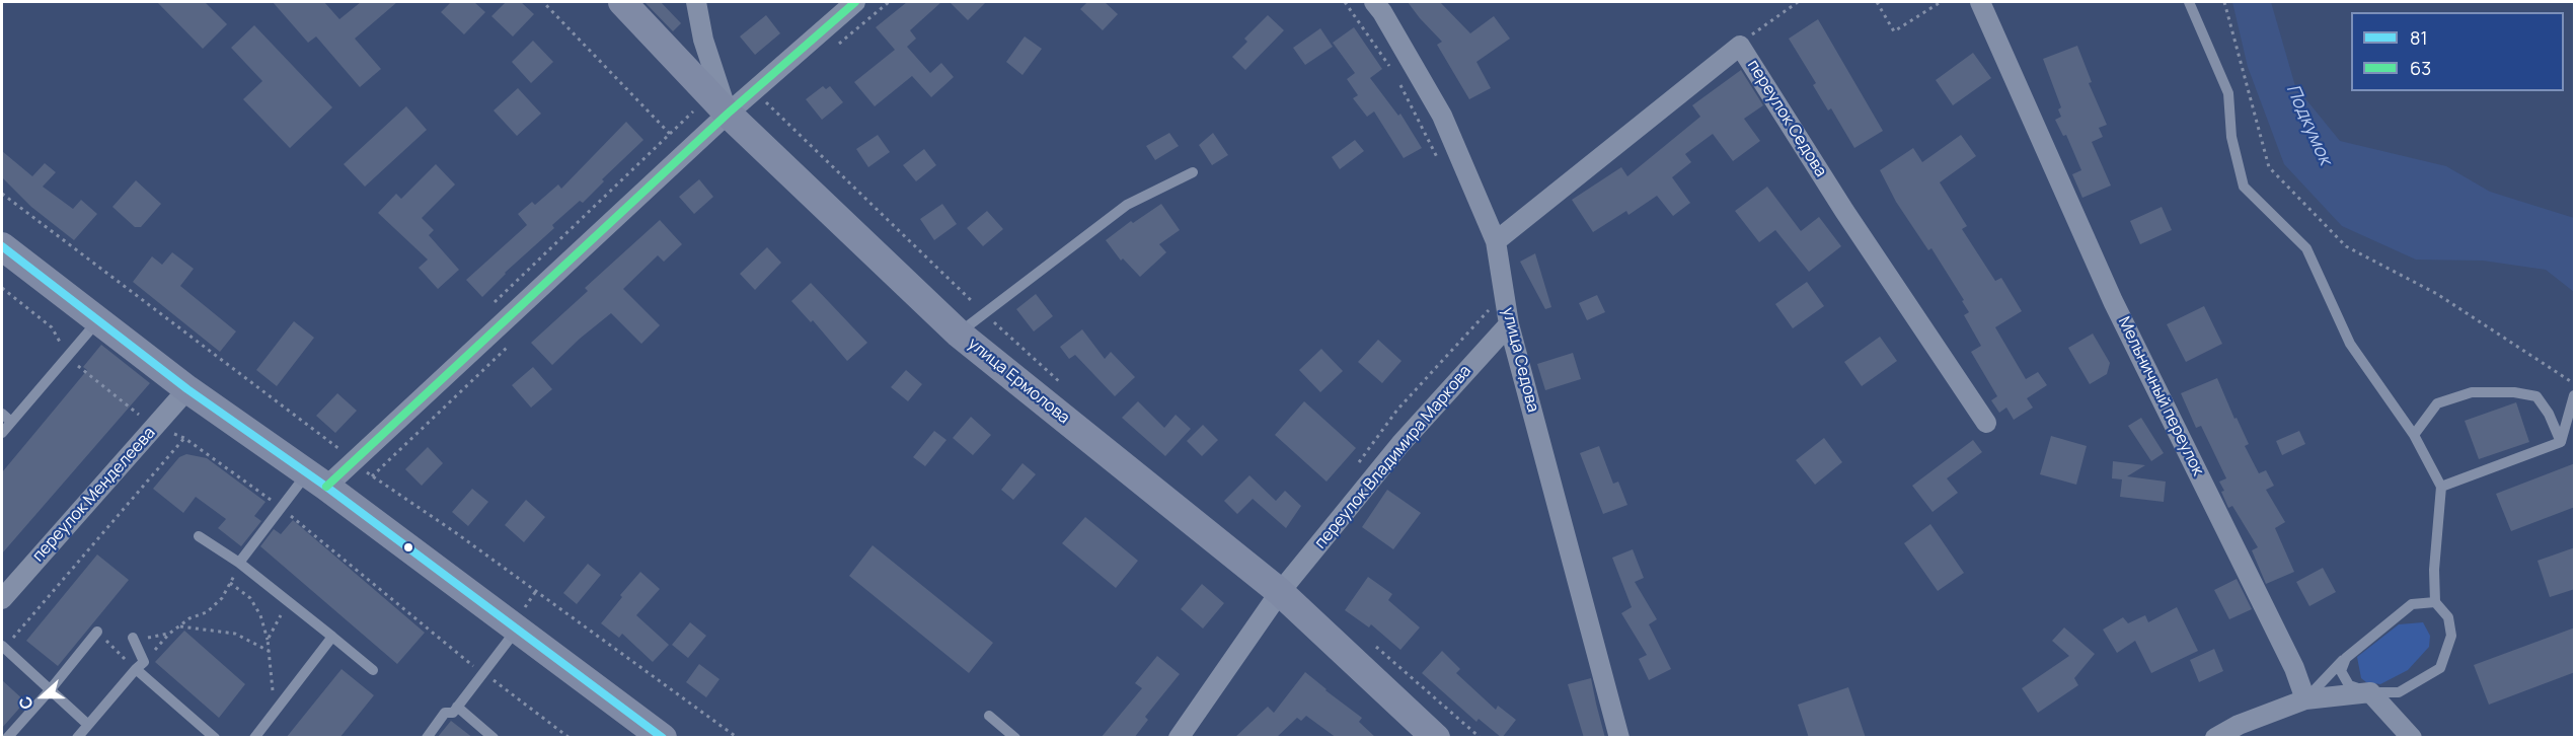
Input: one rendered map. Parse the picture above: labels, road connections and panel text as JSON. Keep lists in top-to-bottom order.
{
  "streets": {
    "street": [
      "переулок Седова",
      "улица Седова",
      "улица Ермолова",
      "Мельничный переулок",
      "переулок Владимира Маркова",
      "переулок Менделеева"
    ]
  },
  "crossings": [
    ["переулок Седова", "улица Седова"],
    ["улица Седова", "переулок Владимира Маркова"],
    ["улица Ермолова", "переулок Владимира Маркова"]
  ],
  "water": ["Подкумок"],
  "lines": ["transit line 63", "transit line 81"],
  "legend": ["81", "63"],
  "north": "left"
}
